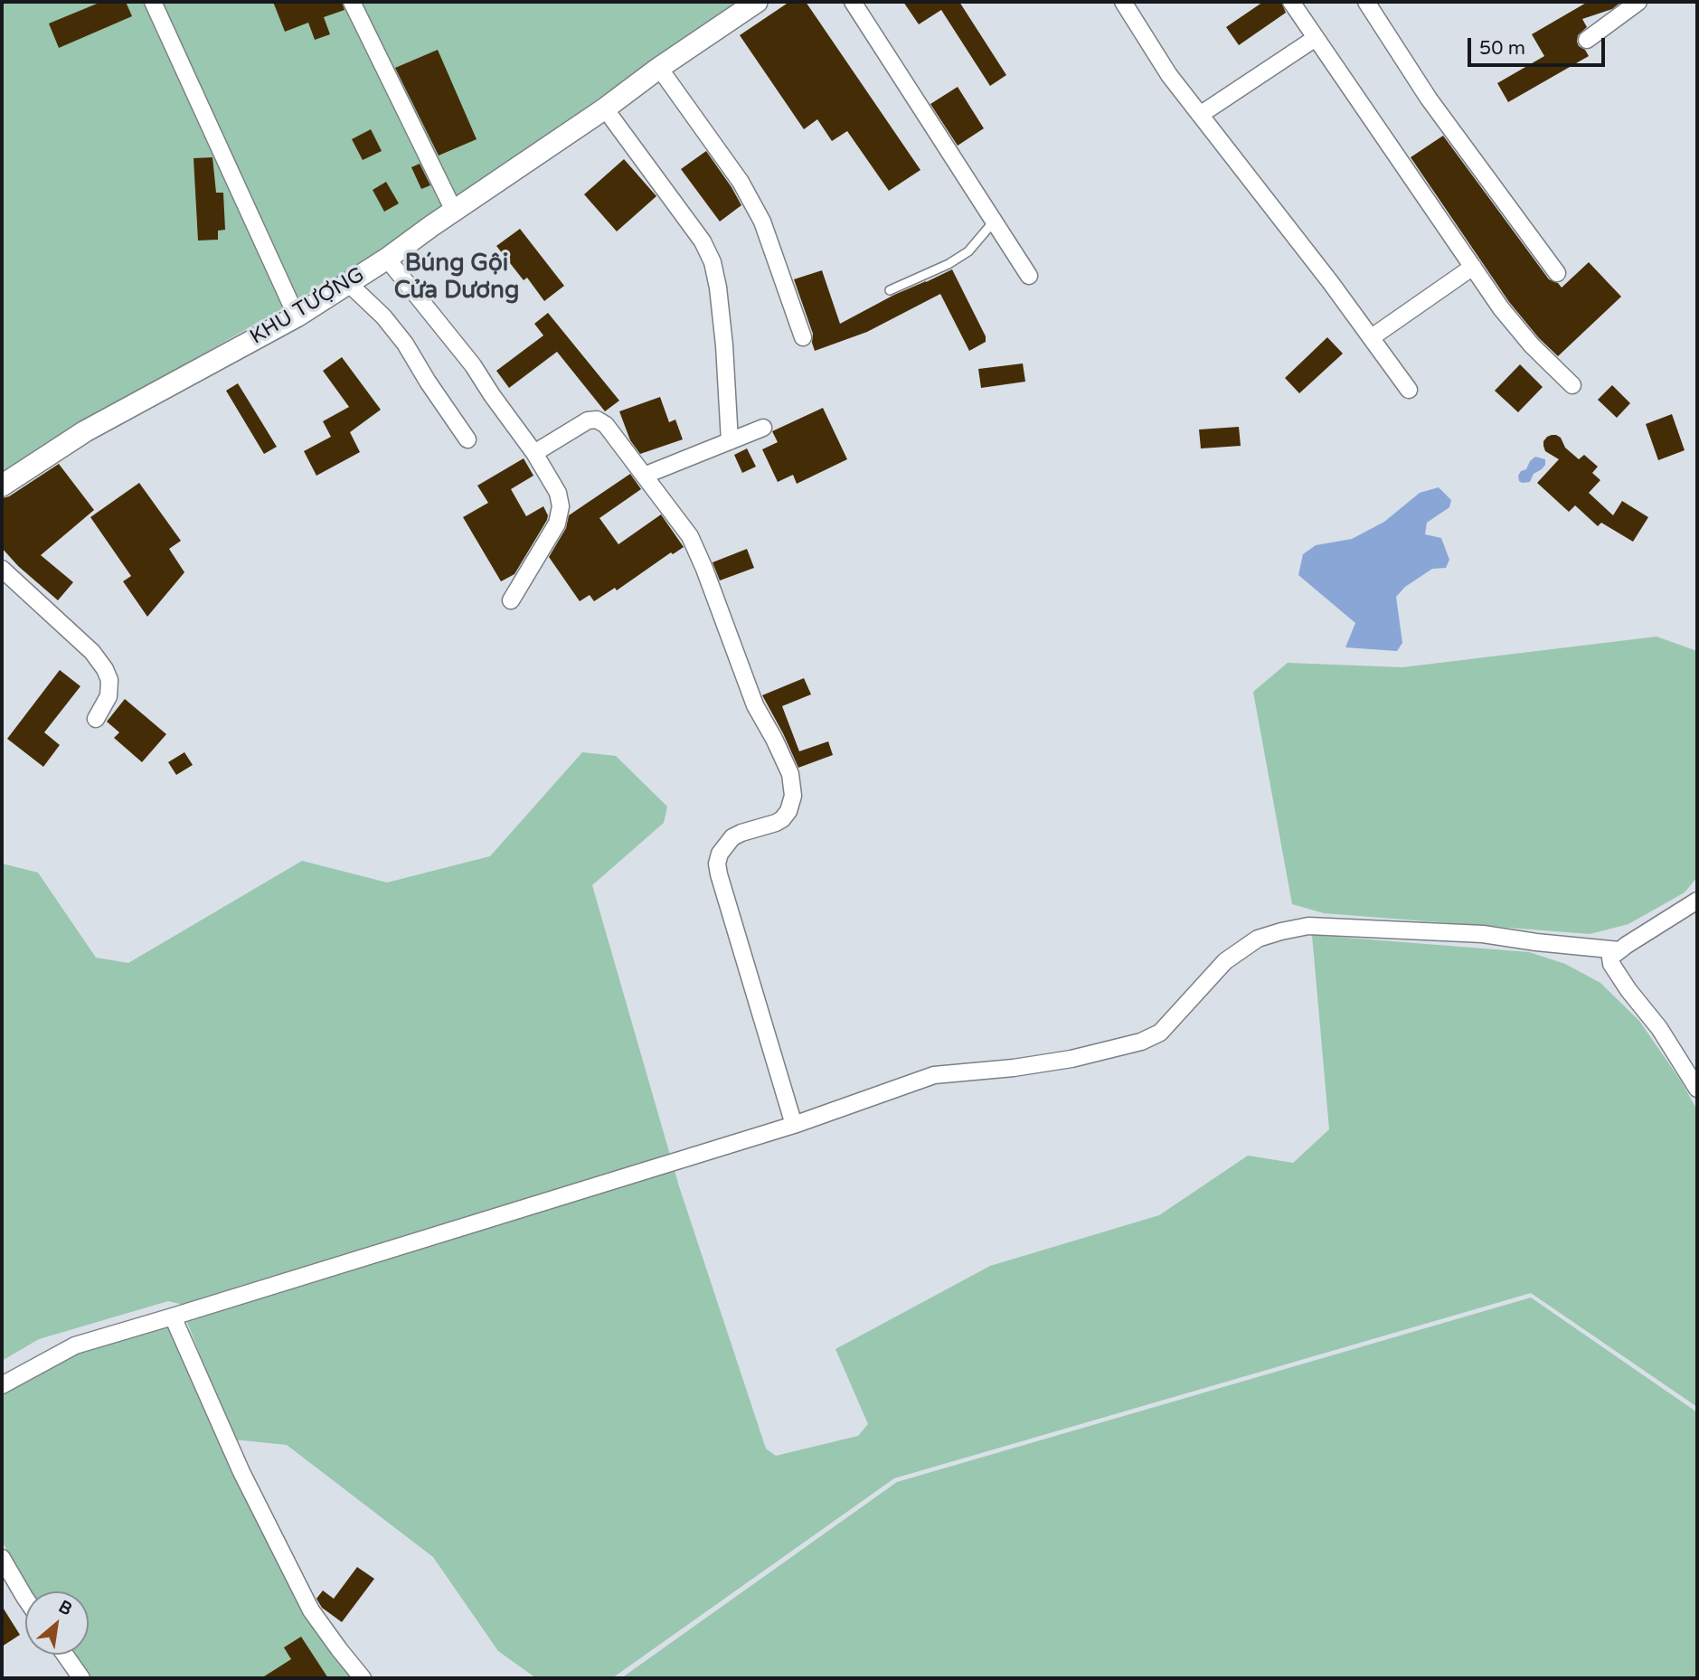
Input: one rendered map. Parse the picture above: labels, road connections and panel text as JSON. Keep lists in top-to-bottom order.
{
  "streets": {
    "street": ["KHU TƯỢNG"]
  },
  "districts": ["Búng Gội Cửa Dương"],
  "scale_bar": "50 m",
  "north": "top right"
}
